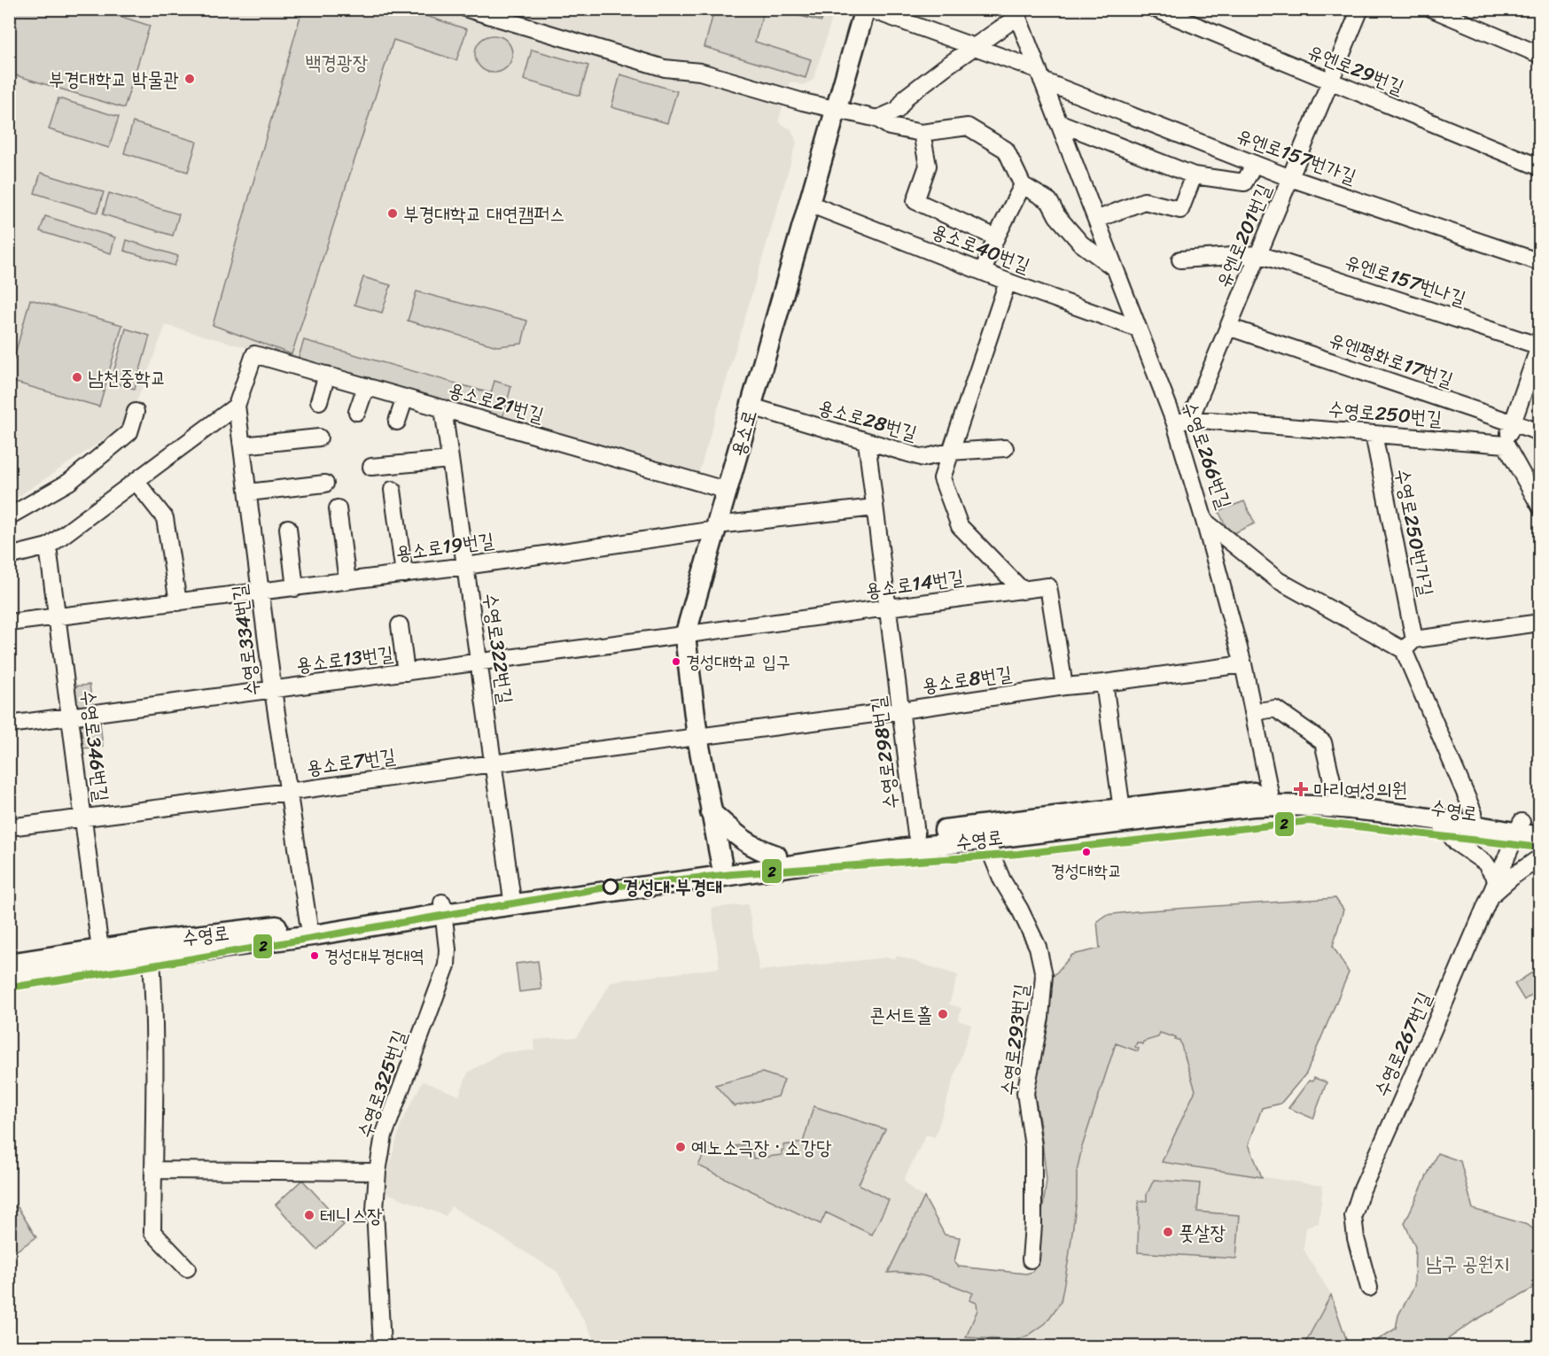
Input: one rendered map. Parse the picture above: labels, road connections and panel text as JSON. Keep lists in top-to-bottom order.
{
  "streets": {
    "main road": ["용소로", "수영로"],
    "street": [
      "유엔로29번길",
      "유엔로157번가길",
      "유엔로201번길",
      "용소로40번길",
      "유엔로157번나길",
      "유엔평화로17번길",
      "용소로21번길",
      "수영로250번길",
      "용소로28번길",
      "수영로266번길",
      "수영로250번가길",
      "용소로19번길",
      "용소로14번길",
      "수영로334번길",
      "수영로322번길",
      "용소로13번길",
      "용소로8번길",
      "수영로346번길",
      "수영로298번길",
      "용소로7번길",
      "수영로293번길",
      "수영로267번길",
      "수영로325번길"
    ]
  },
  "crossings": [
    ["유엔로29번길", "유엔로201번길"],
    ["유엔로157번가길", "유엔로201번길"],
    ["유엔로157번가길", "수영로266번길"],
    ["유엔로201번길", "유엔로157번나길"],
    ["유엔로201번길", "유엔평화로17번길"],
    ["유엔로201번길", "수영로250번길"],
    ["유엔로201번길", "수영로266번길"],
    ["용소로40번길", "용소로"],
    ["용소로40번길", "수영로266번길"],
    ["용소로21번길", "용소로"],
    ["용소로21번길", "수영로334번길"],
    ["용소로21번길", "수영로322번길"],
    ["수영로250번길", "수영로266번길"],
    ["수영로250번길", "수영로250번가길"],
    ["용소로28번길", "용소로"],
    ["용소로28번길", "수영로298번길"],
    ["용소로", "용소로19번길"],
    ["용소로", "용소로14번길"],
    ["용소로", "용소로13번길"],
    ["용소로", "용소로8번길"],
    ["용소로", "용소로7번길"],
    ["용소로", "수영로"],
    ["수영로266번길", "수영로250번가길"],
    ["용소로19번길", "수영로334번길"],
    ["용소로19번길", "수영로322번길"],
    ["용소로19번길", "수영로346번길"],
    ["용소로14번길", "용소로13번길"],
    ["용소로14번길", "용소로8번길"],
    ["용소로14번길", "수영로298번길"],
    ["수영로334번길", "용소로13번길"],
    ["수영로334번길", "용소로7번길"],
    ["수영로334번길", "수영로"],
    ["수영로322번길", "용소로13번길"],
    ["수영로322번길", "용소로7번길"],
    ["수영로322번길", "수영로"],
    ["용소로13번길", "수영로346번길"],
    ["용소로8번길", "수영로298번길"],
    ["용소로8번길", "용소로7번길"],
    ["수영로346번길", "용소로7번길"],
    ["수영로346번길", "수영로"],
    ["수영로298번길", "수영로"],
    ["수영로", "수영로293번길"],
    ["수영로", "수영로267번길"],
    ["수영로", "수영로325번길"]
  ],
  "parks": ["백경광장", "남구 공원지"],
  "places": {
    "other": [
      "부경대학교 박물관",
      "부경대학교 대연캠퍼스",
      "남천중학교",
      "경성대학교 입구",
      "경성대학교",
      "경성대·부경대",
      "경성대부경대역",
      "콘서트홀",
      "예노소극장 · 소강당",
      "테니스장",
      "풋살장"
    ],
    "health": ["마리여성의원"]
  },
  "lines": ["transit line 2"]
}
